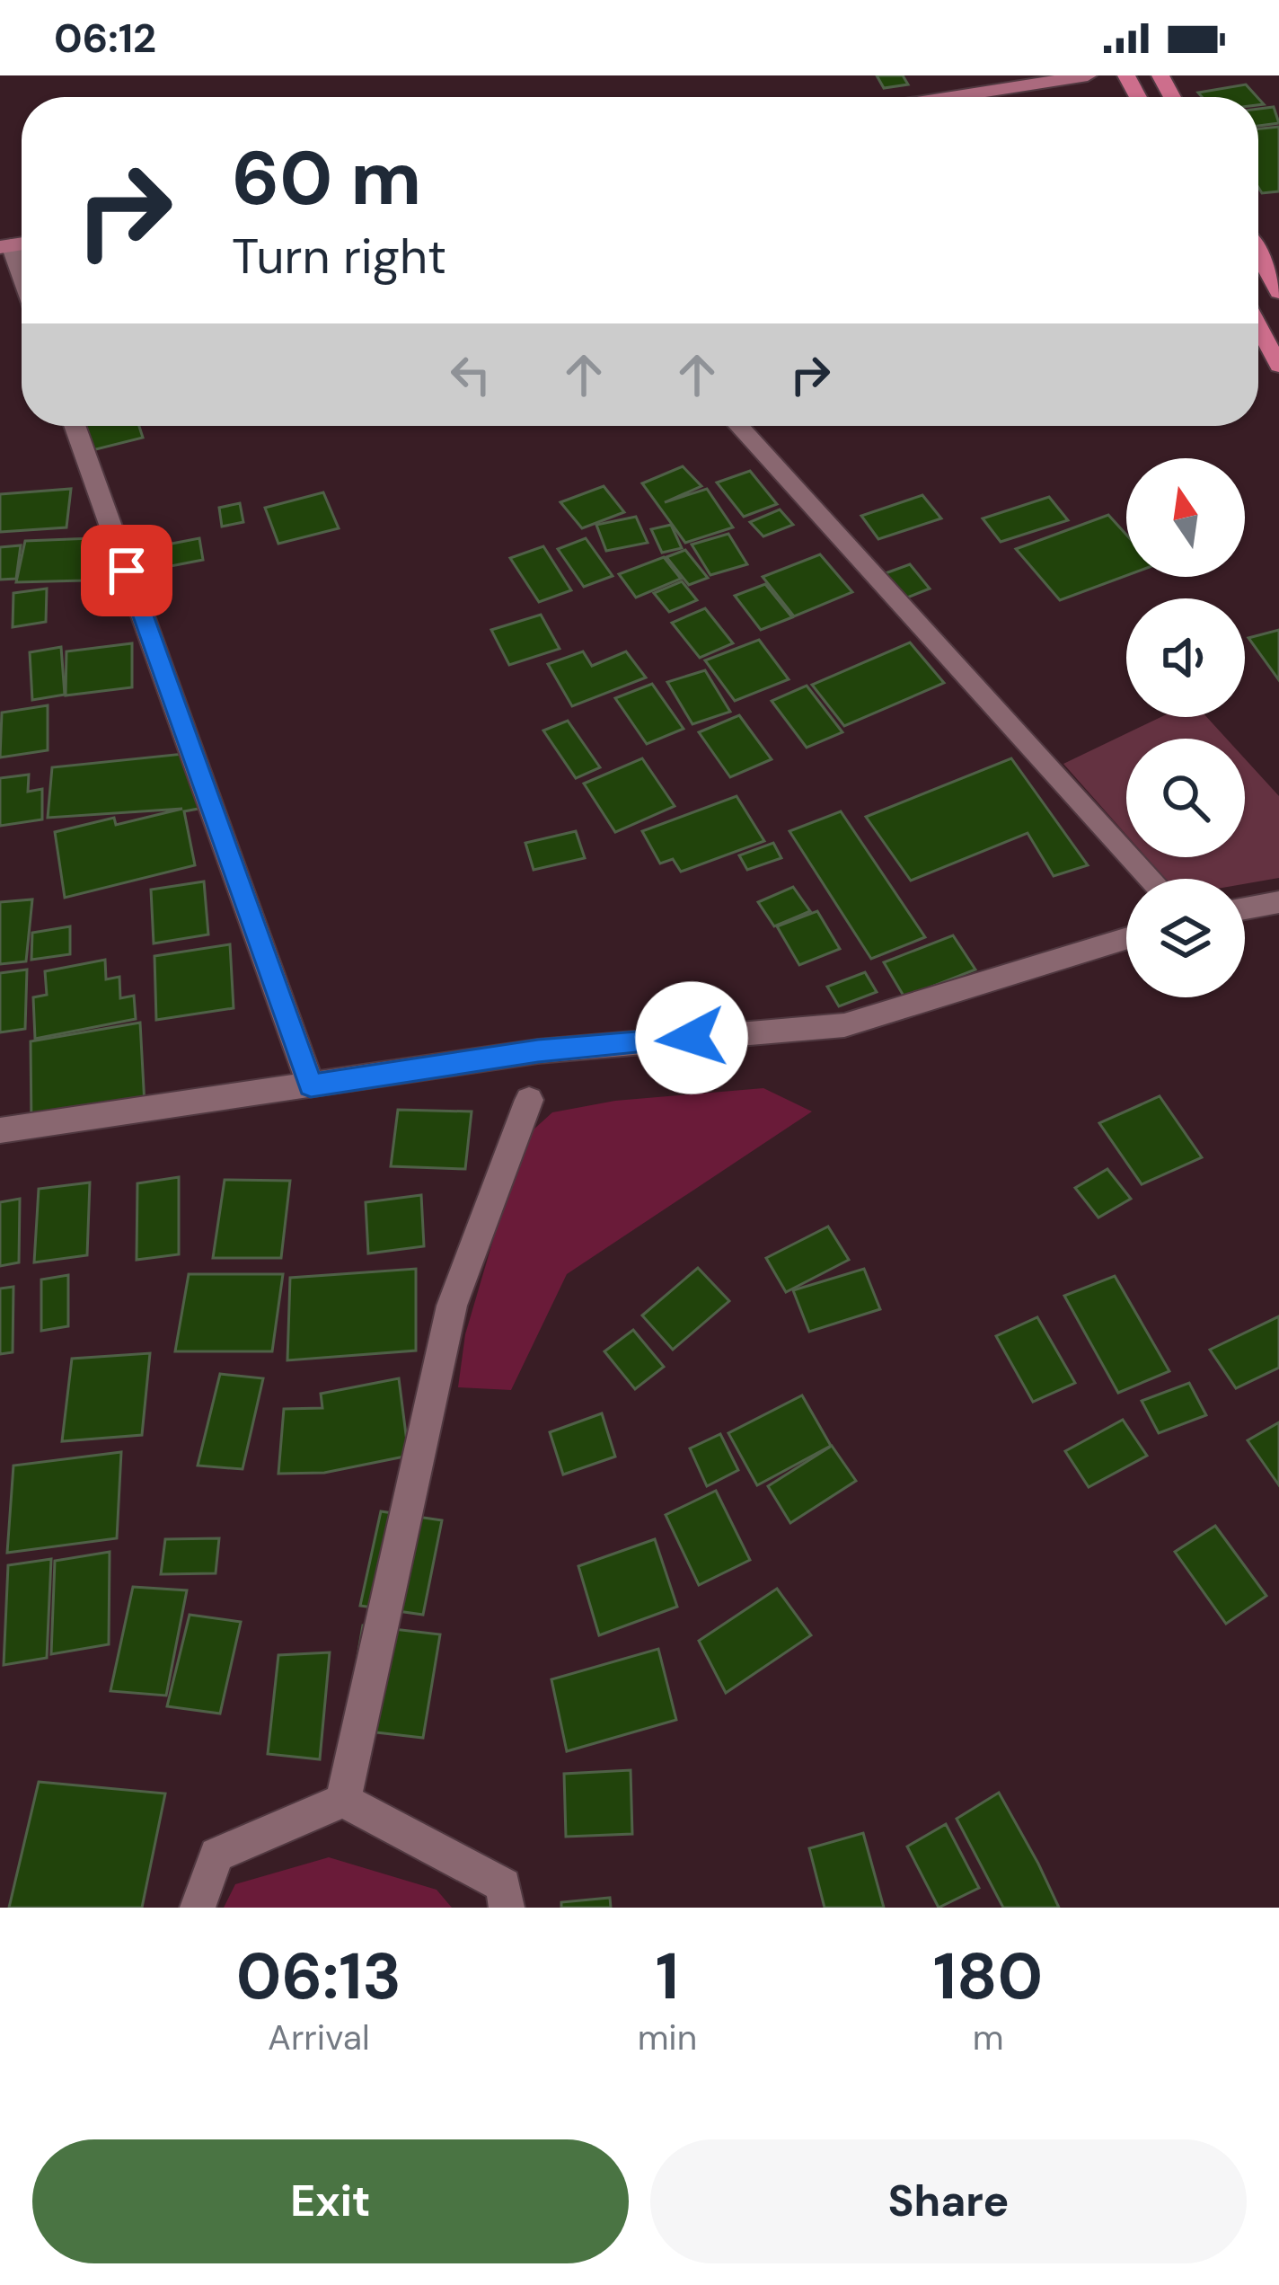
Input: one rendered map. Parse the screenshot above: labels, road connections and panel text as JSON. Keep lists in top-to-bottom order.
{
  "north": "top",
  "page": {
    "status": "06:12",
    "turn": ["60 m", "Turn right"],
    "eta": [
      "06:13",
      "Arrival",
      "1",
      "min",
      "180",
      "m"
    ],
    "buttons": ["Exit", "Share"]
  }
}
